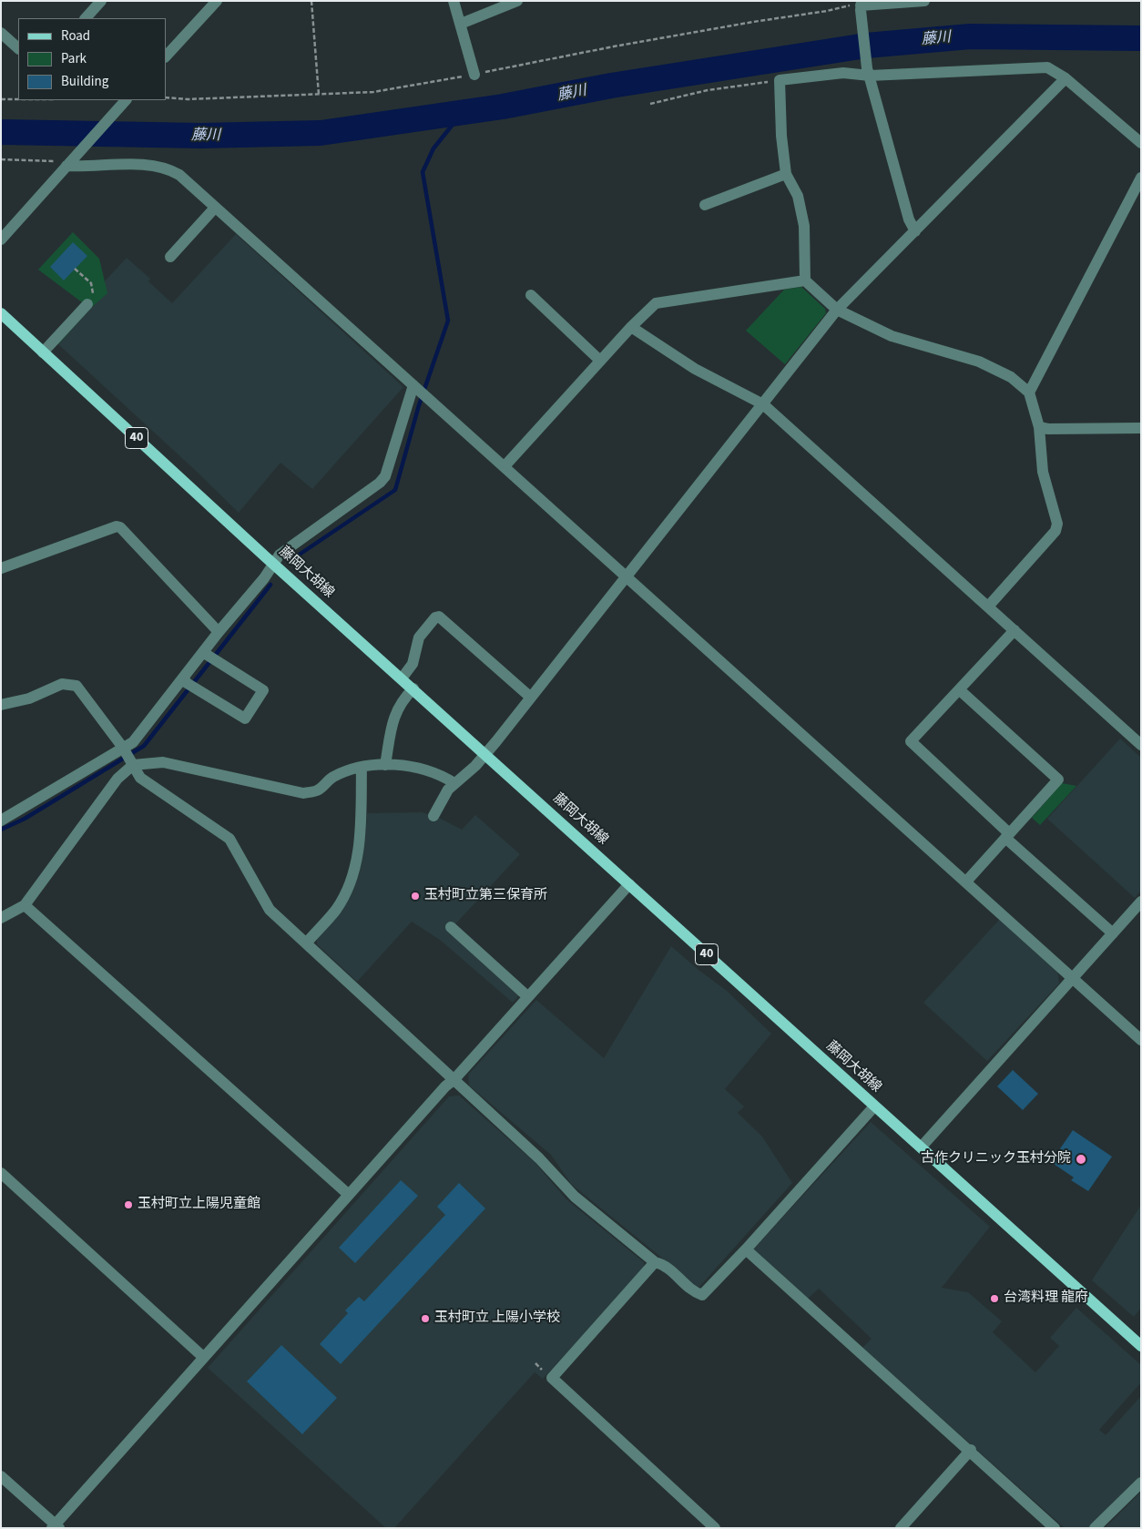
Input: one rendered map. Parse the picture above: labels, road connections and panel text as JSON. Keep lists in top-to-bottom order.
{
  "streets": {
    "main road": ["40", "藤岡大胡線"]
  },
  "water": ["藤川"],
  "places": [
    "玉村町立第三保育所",
    "古作クリニック玉村分院",
    "玉村町立上陽児童館",
    "台湾料理 龍府",
    "玉村町立 上陽小学校"
  ],
  "legend": ["Road", "Park", "Building"]
}
